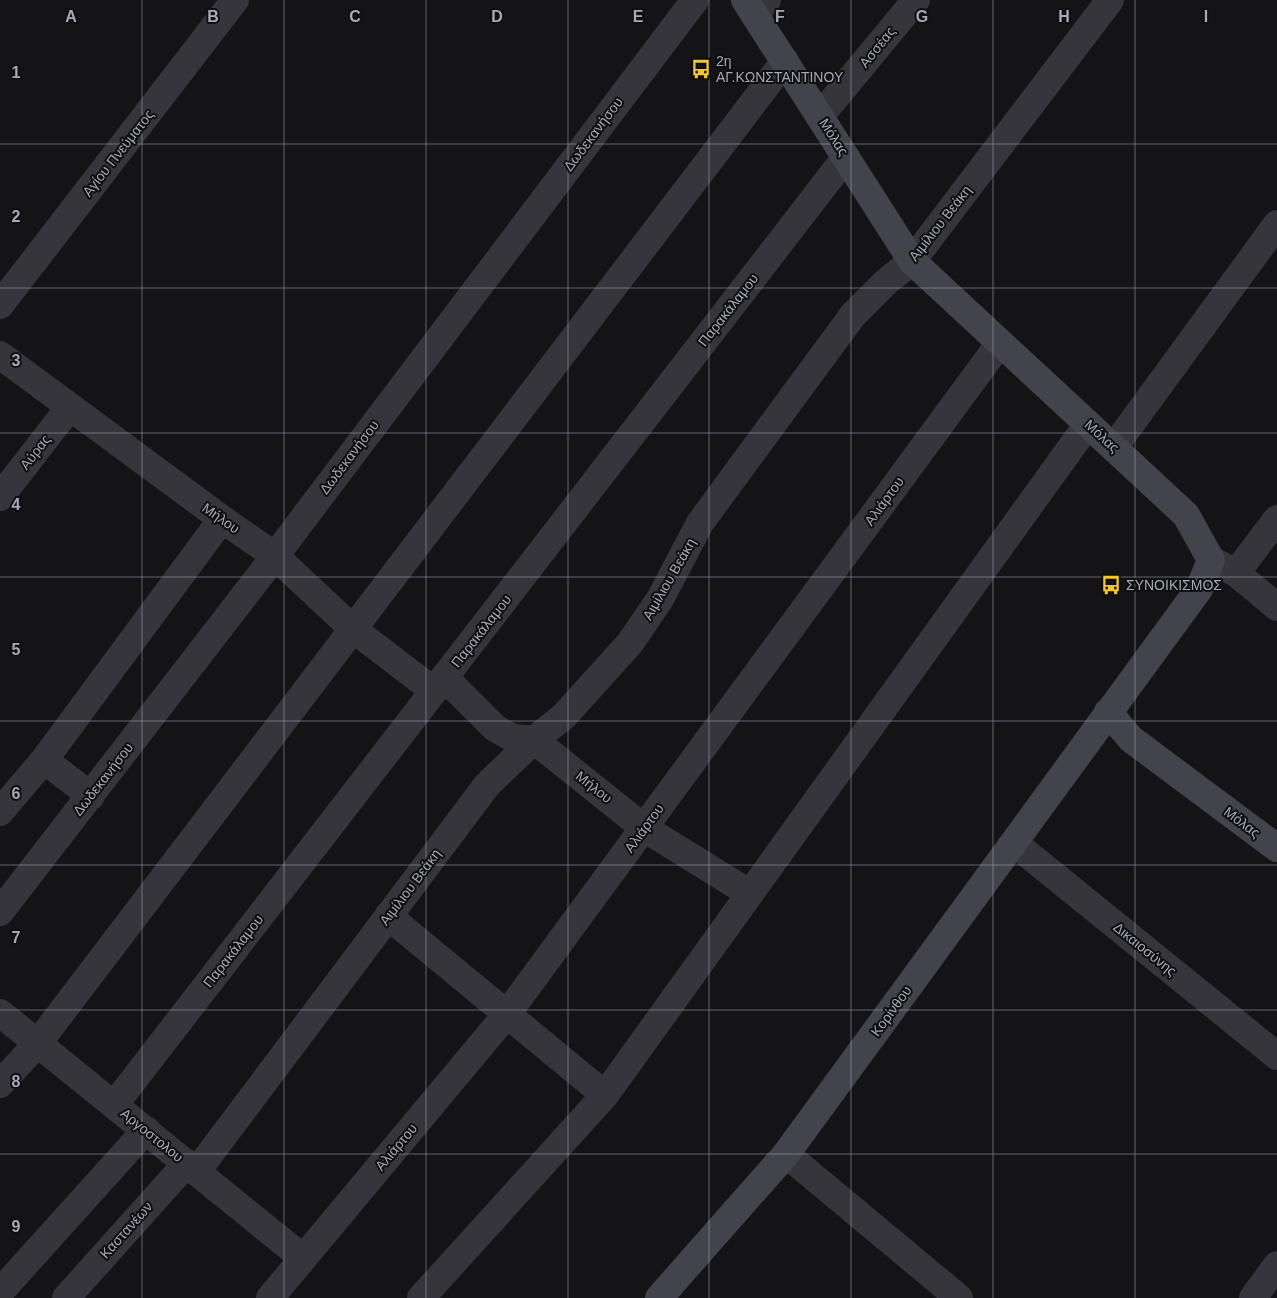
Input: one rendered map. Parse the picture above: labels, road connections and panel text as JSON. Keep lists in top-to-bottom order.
{
  "streets": {
    "street": [
      "Ασσέας",
      "Δωδεκανήσου",
      "Μόλας",
      "Αγίου Πνεύματος",
      "Αιμίλιου Βεάκη",
      "Παρακάλαμου",
      "Αύρας",
      "Αλιάρτου",
      "Μήλου",
      "Δικαιοσύνης",
      "Κορίνθου",
      "Αργοστολου",
      "Καστανέων"
    ]
  },
  "crossings": [
    ["Ασσέας", "Μόλας"],
    ["Δωδεκανήσου", "Μήλου"],
    ["Μόλας", "Αιμίλιου Βεάκη"],
    ["Μόλας", "Παρακάλαμου"],
    ["Μόλας", "Αλιάρτου"],
    ["Μόλας", "Κορίνθου"],
    ["Αιμίλιου Βεάκη", "Μήλου"],
    ["Αιμίλιου Βεάκη", "Αργοστολου"],
    ["Αιμίλιου Βεάκη", "Καστανέων"],
    ["Παρακάλαμου", "Μήλου"],
    ["Παρακάλαμου", "Αργοστολου"],
    ["Αύρας", "Μήλου"],
    ["Αλιάρτου", "Μήλου"],
    ["Αλιάρτου", "Αργοστολου"],
    ["Δικαιοσύνης", "Κορίνθου"],
    ["Αργοστολου", "Καστανέων"]
  ],
  "places": {
    "bus stop": ["2η ΑΓ.ΚΩΝΣΤΑΝΤΙΝΟΥ", "ΣΥΝΟΙΚΙΣΜΟΣ"]
  },
  "grid": {
    "columns": [
      "A",
      "B",
      "C",
      "D",
      "E",
      "F",
      "G",
      "H",
      "I"
    ],
    "rows": [
      "1",
      "2",
      "3",
      "4",
      "5",
      "6",
      "7",
      "8",
      "9"
    ]
  }
}
